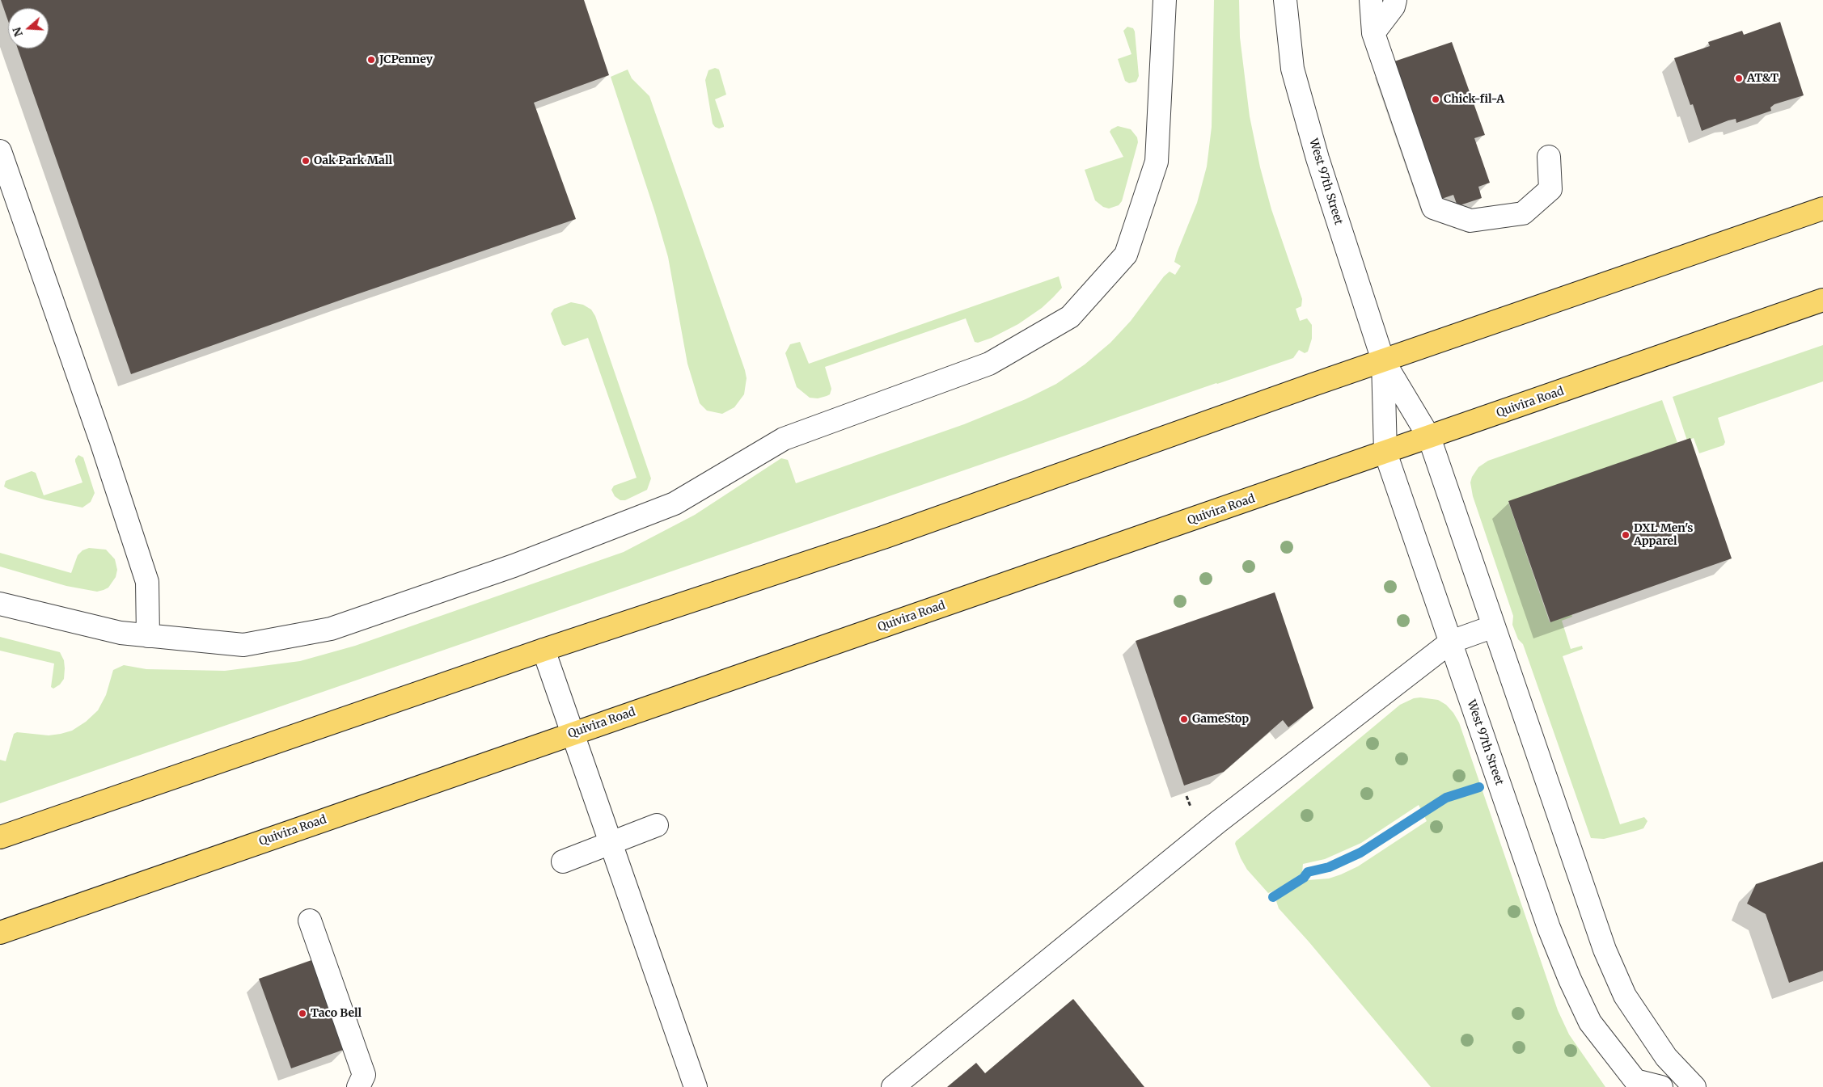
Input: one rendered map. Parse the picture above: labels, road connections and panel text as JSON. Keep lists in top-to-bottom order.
{
  "streets": {
    "main road": ["Quivira Road"],
    "street": ["West 97th Street"]
  },
  "crossings": [
    ["West 97th Street", "Quivira Road"]
  ],
  "places": [
    "JCPenney",
    "AT&T",
    "Chick-fil-A",
    "Oak Park Mall",
    "DXL Men's Apparel",
    "GameStop",
    "Taco Bell"
  ],
  "north": "left"
}
